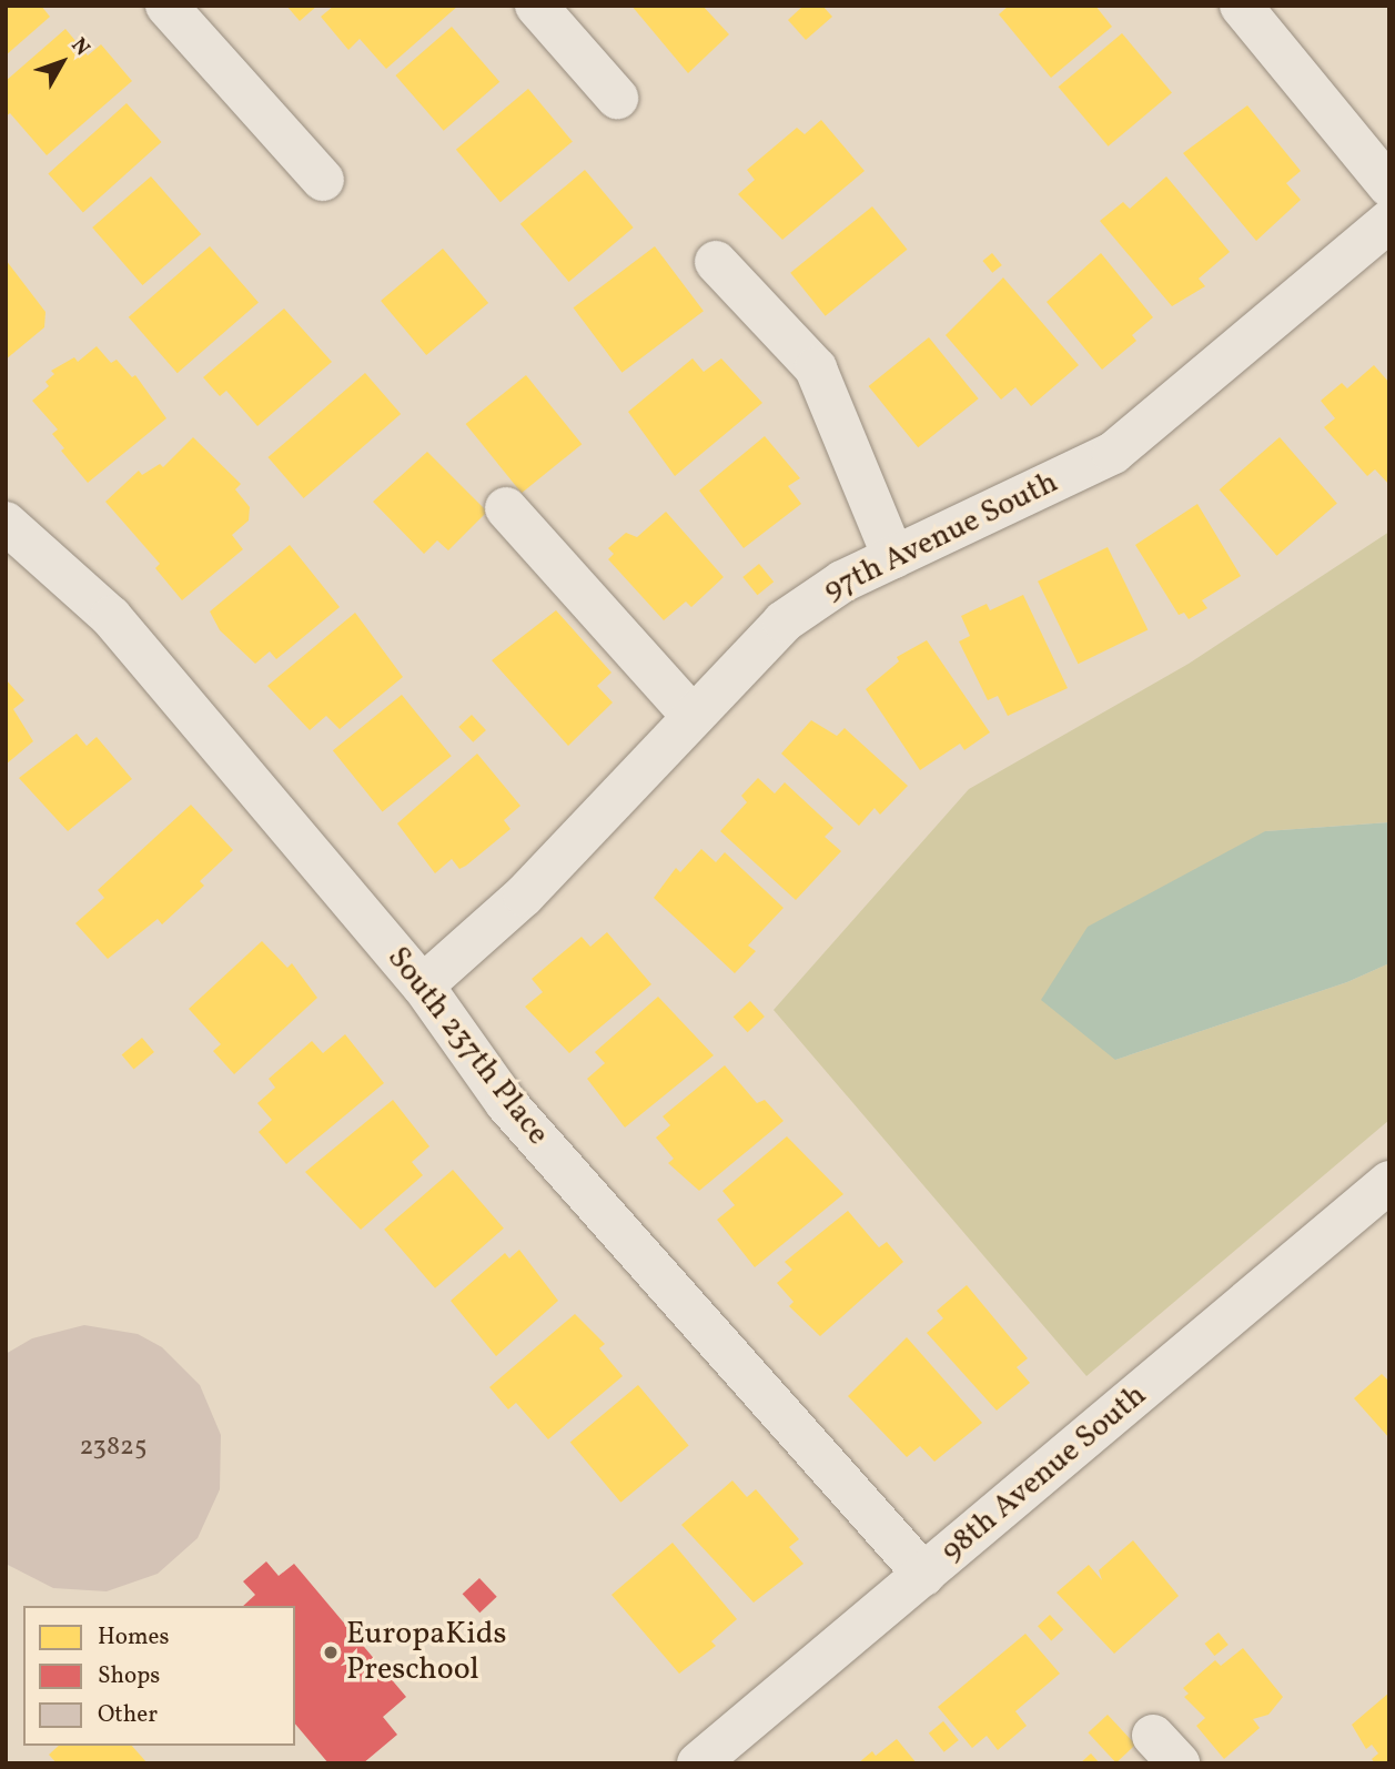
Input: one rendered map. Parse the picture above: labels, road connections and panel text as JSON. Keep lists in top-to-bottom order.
{
  "streets": {
    "street": ["97th Avenue South", "South 237th Place", "98th Avenue South"]
  },
  "crossings": [
    ["97th Avenue South", "South 237th Place"],
    ["South 237th Place", "98th Avenue South"]
  ],
  "places": ["EuropaKids Preschool"],
  "house_numbers": ["23825"],
  "legend": ["Homes", "Shops", "Other"],
  "north": "top right"
}
